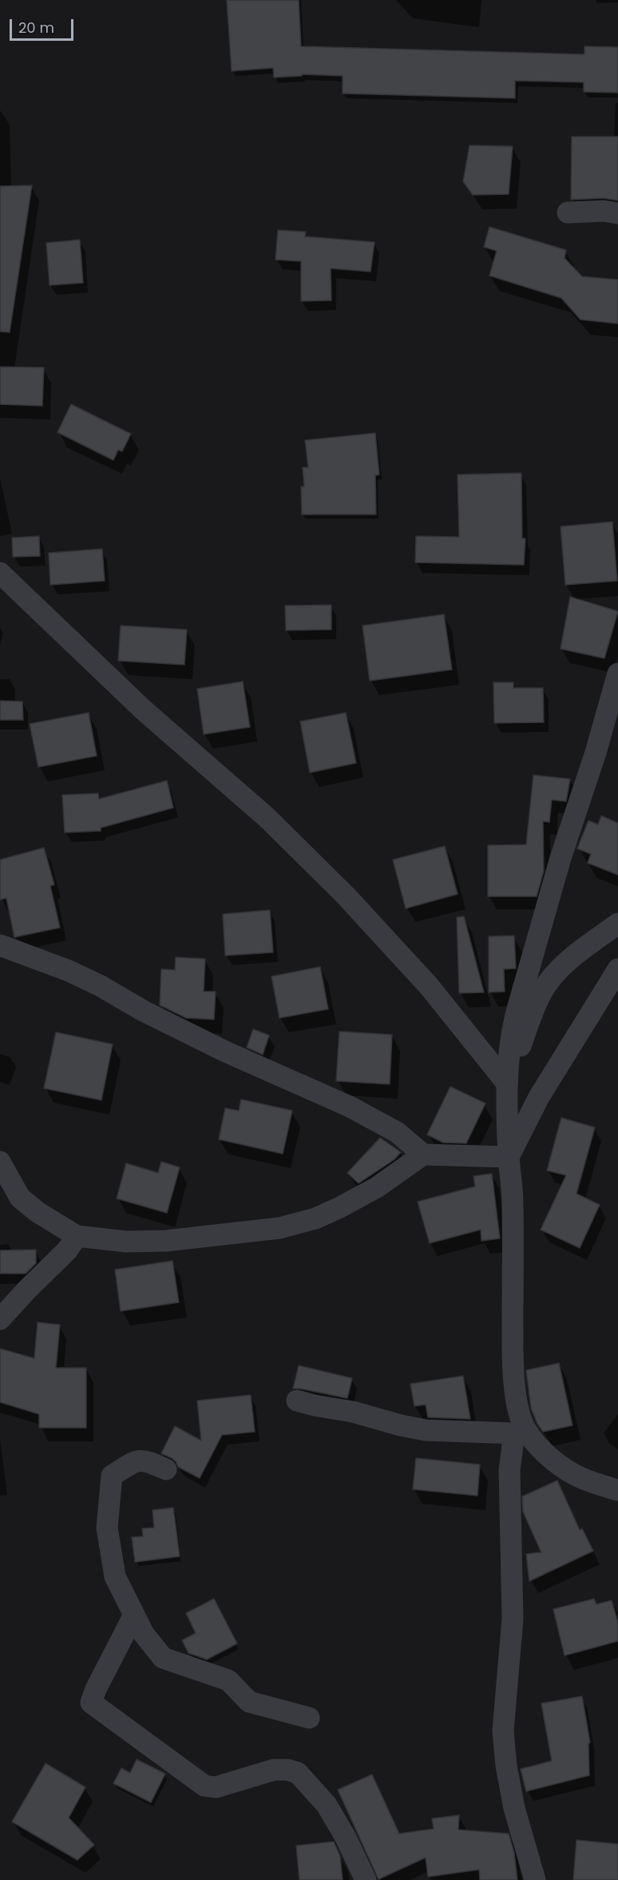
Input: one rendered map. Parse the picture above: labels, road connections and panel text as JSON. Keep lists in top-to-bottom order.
{
  "scale_bar": "20 m"
}
